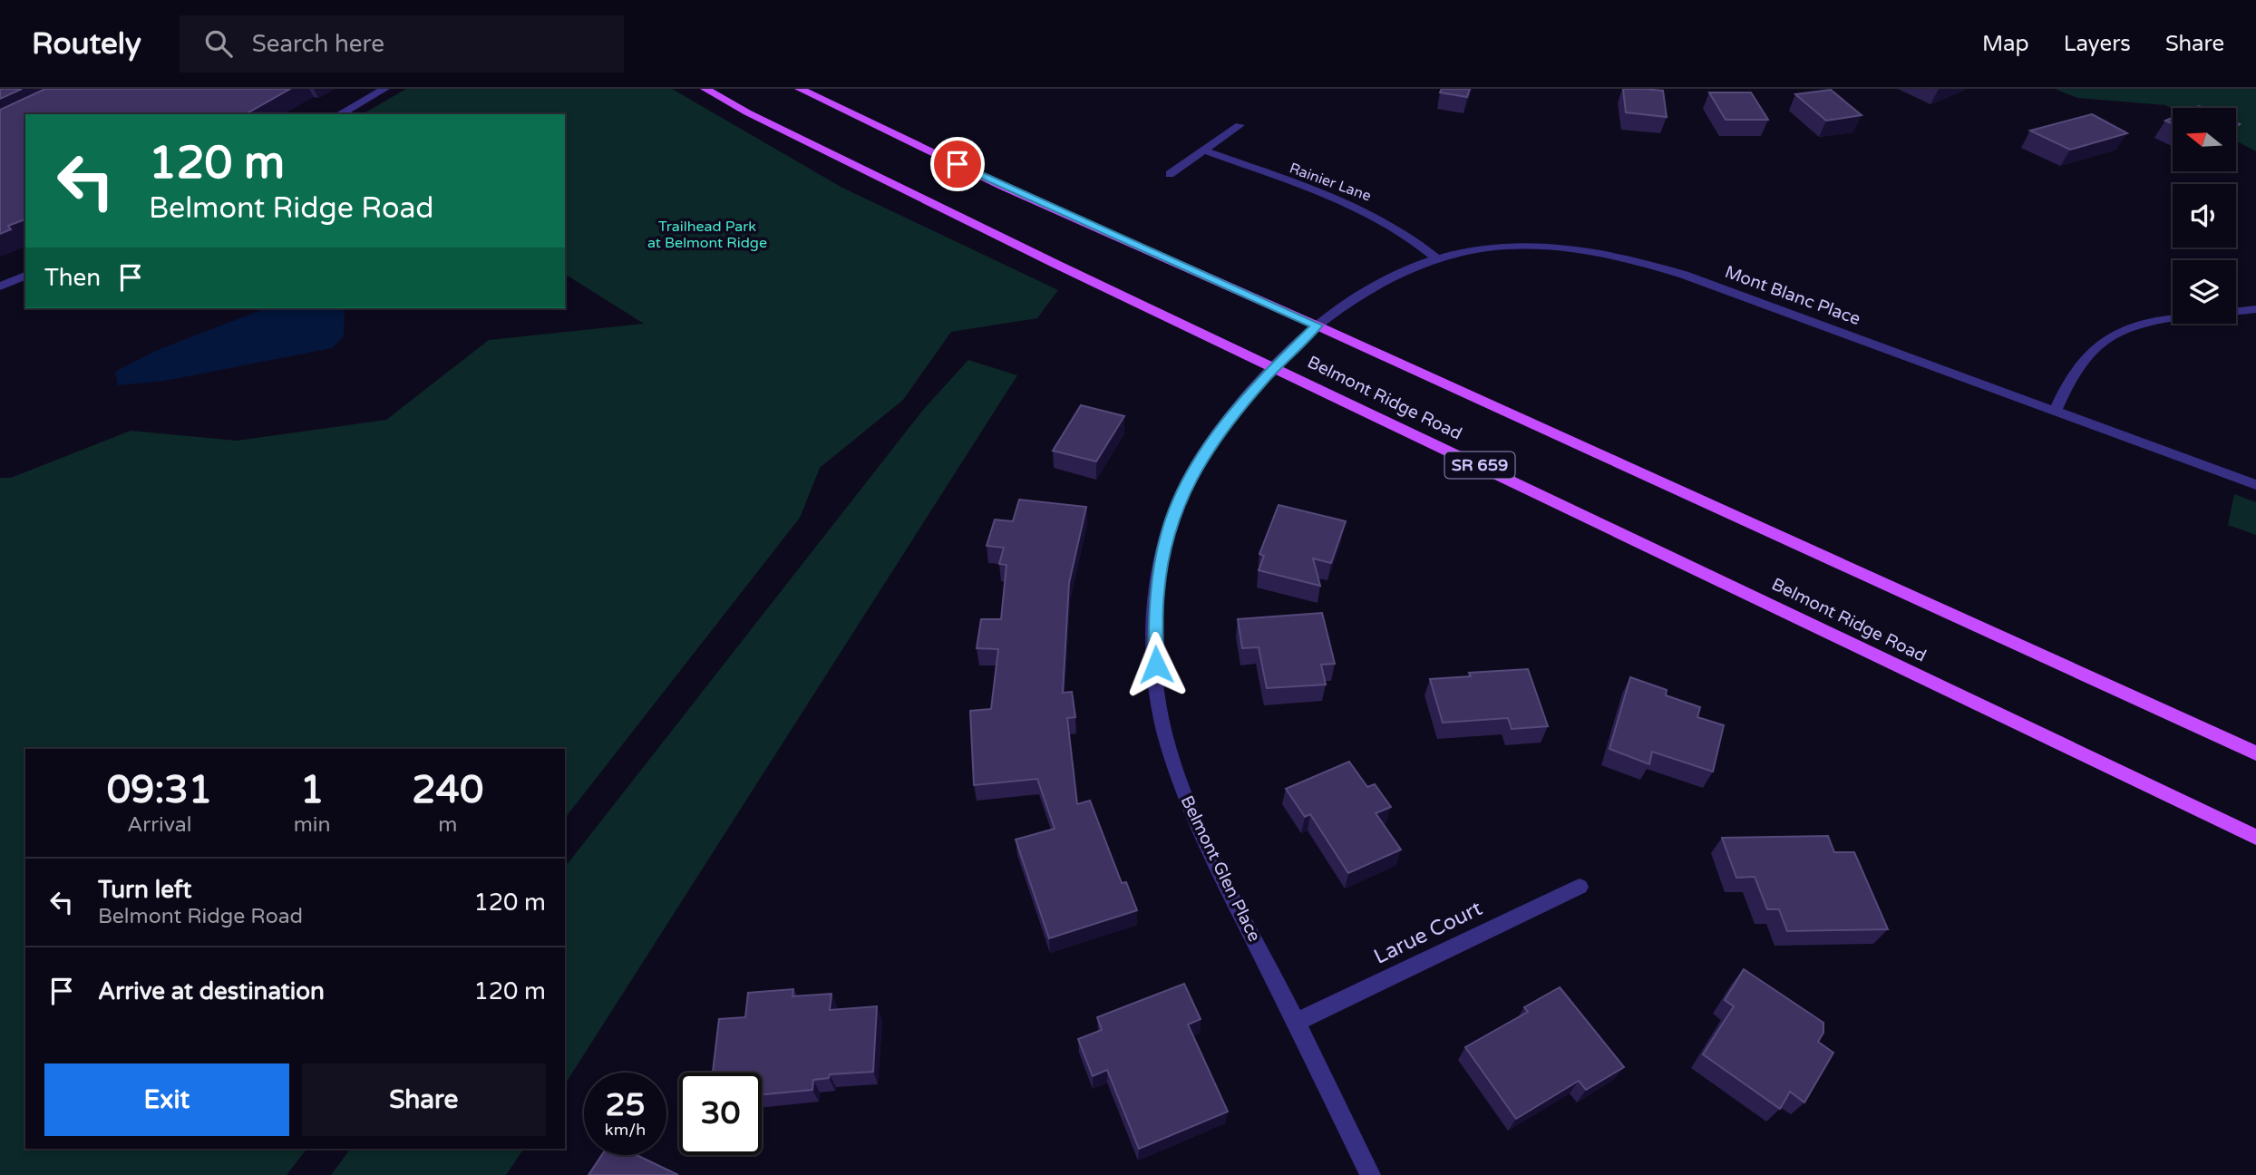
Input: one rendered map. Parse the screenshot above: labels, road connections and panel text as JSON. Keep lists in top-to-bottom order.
{
  "streets": {
    "main road": ["Belmont Ridge Road", "SR 659"],
    "street": [
      "Rainier Lane",
      "Mont Blanc Place",
      "Belmont Glen Place",
      "Larue Court"
    ]
  },
  "crossings": [
    ["Rainier Lane", "Mont Blanc Place"],
    ["Mont Blanc Place", "Belmont Ridge Road"],
    ["Mont Blanc Place", "Belmont Glen Place"],
    ["Belmont Ridge Road", "Belmont Glen Place"],
    ["Belmont Glen Place", "Larue Court"]
  ],
  "parks": ["Trailhead Park at Belmont Ridge"],
  "north": "left",
  "page": {
    "header": "Routely",
    "search": "Search here",
    "nav": ["Map", "Layers", "Share"],
    "turn": ["120 m", "Belmont Ridge Road"],
    "then": "Then",
    "eta": [
      "09:31",
      "Arrival",
      "1",
      "min",
      "240",
      "m"
    ],
    "list": [
      {
        "name": "Turn left",
        "note": "Belmont Ridge Road",
        "value": "120 m"
      },
      {
        "name": "Arrive at destination",
        "value": "120 m"
      }
    ],
    "buttons": ["Exit", "Share"],
    "speed": "25 km/h",
    "limit": "30"
  }
}
